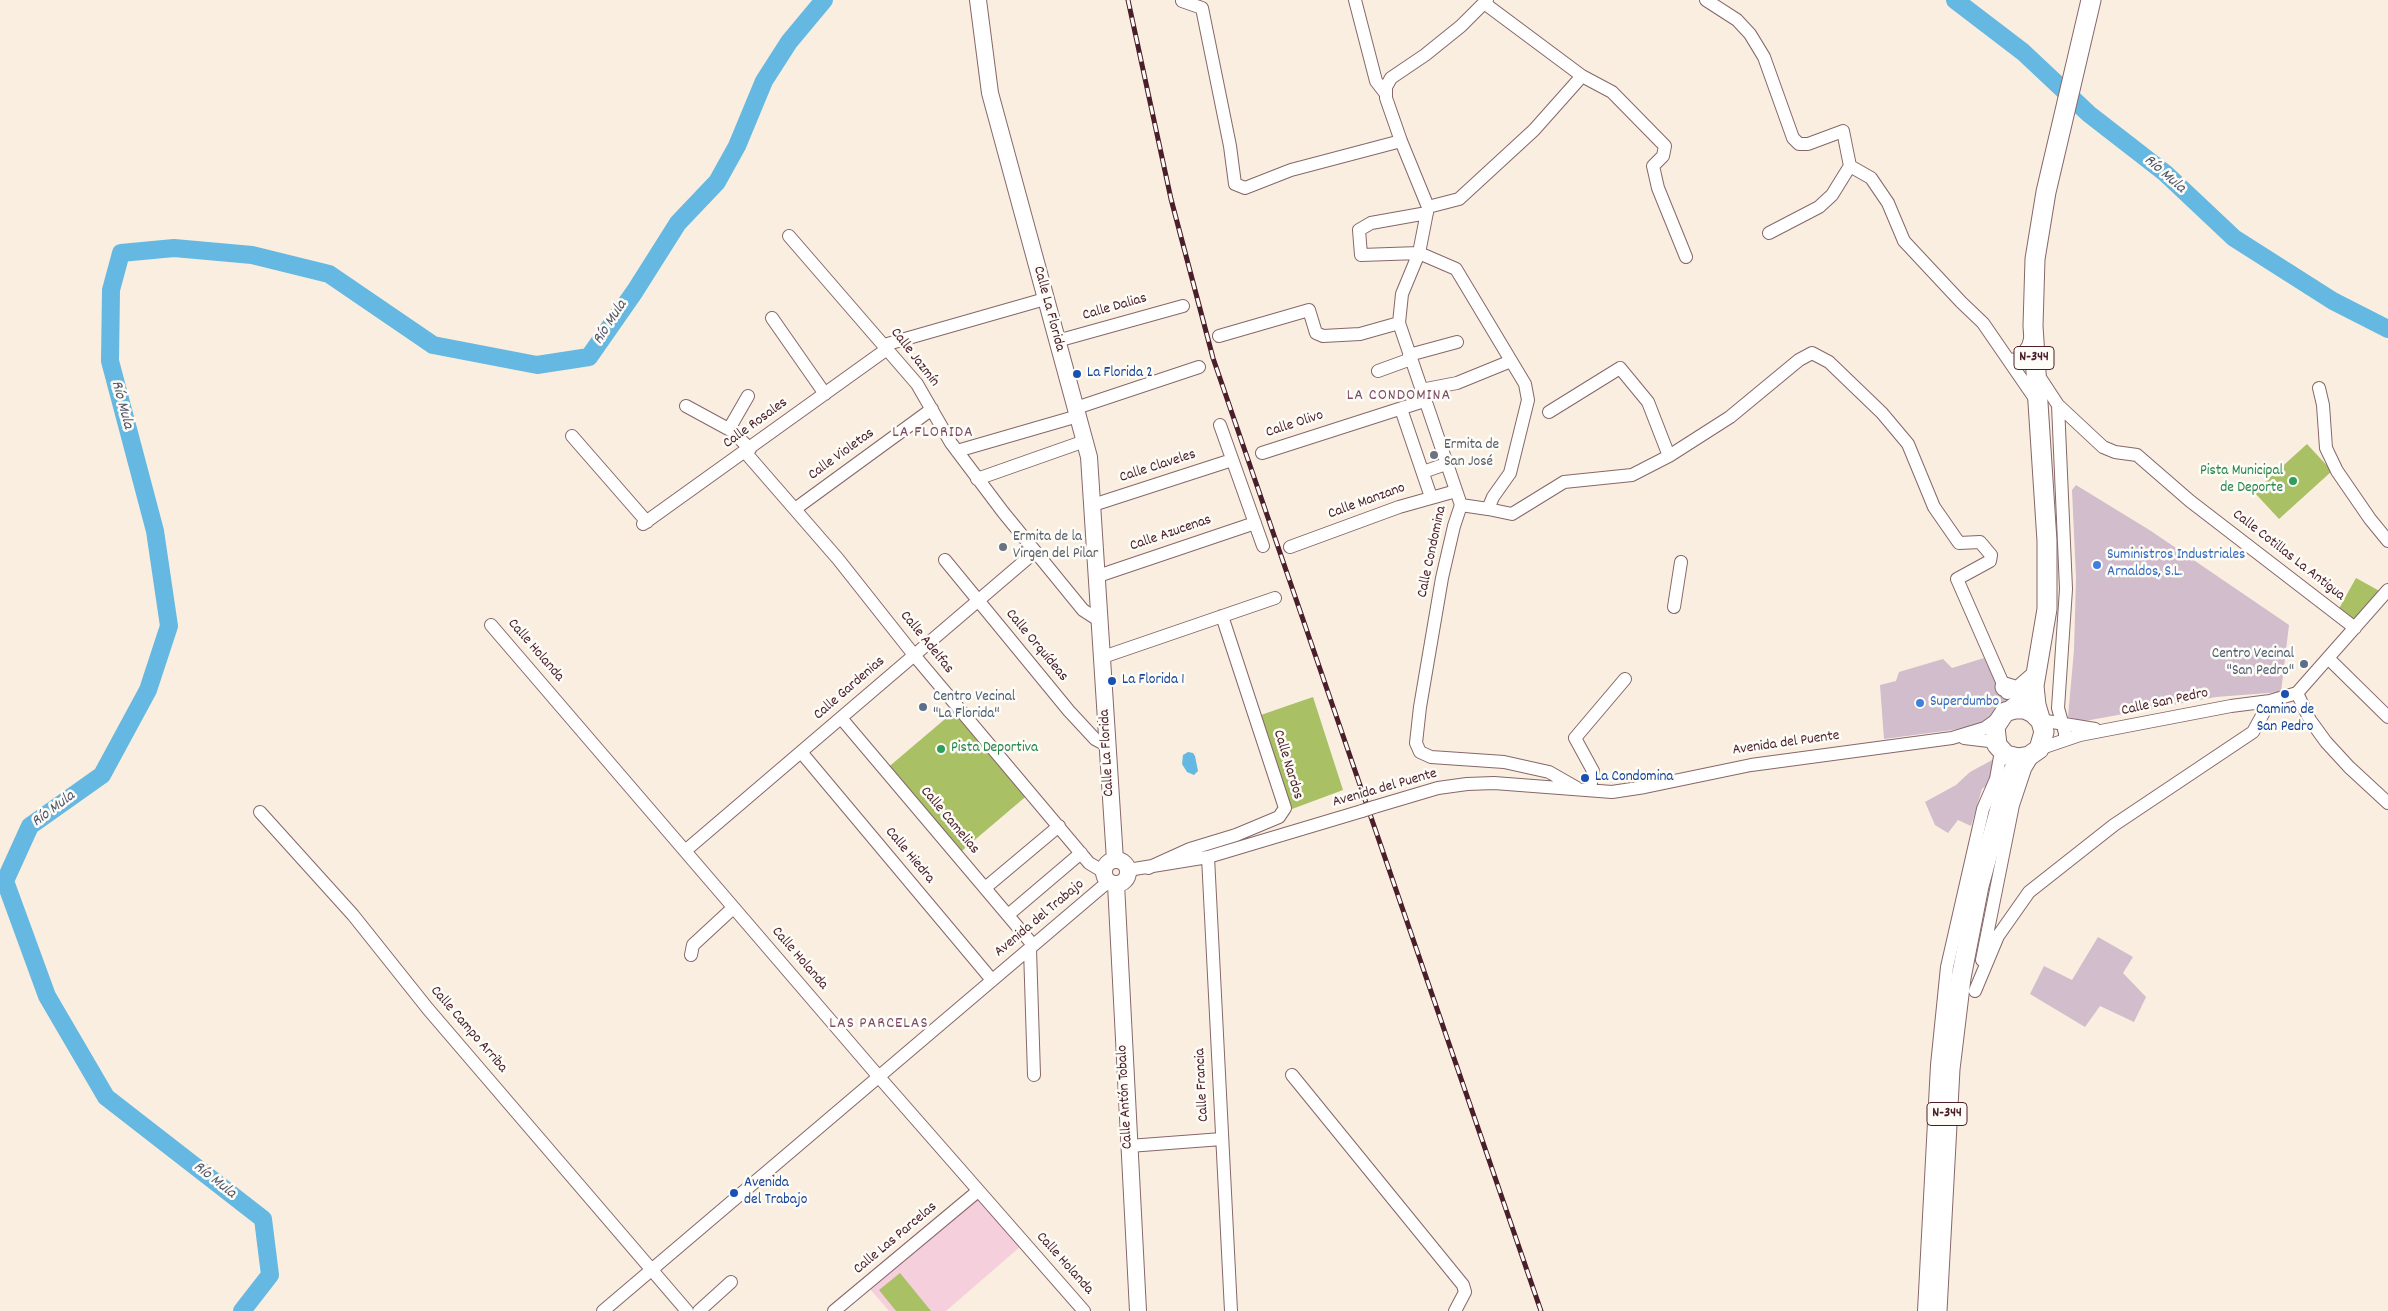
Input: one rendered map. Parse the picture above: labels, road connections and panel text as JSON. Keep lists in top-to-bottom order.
{
  "streets": {
    "highway": ["N-344"],
    "main road": ["Calle La Florida", "Calle Antón Tobalo"],
    "street": [
      "Calle Dalias",
      "Calle Jazmín",
      "Calle Rosales",
      "Calle Olivo",
      "Calle Violetas",
      "Calle Claveles",
      "Calle Manzano",
      "Calle Azucenas",
      "Calle Condomina",
      "Calle Cotillas La Antigua",
      "Calle Adelfas",
      "Calle Orquídeas",
      "Calle Holanda",
      "Calle Gardenias",
      "Calle San Pedro",
      "Avenida del Puente",
      "Calle Nardos",
      "Calle Camelias",
      "Calle Hiedra",
      "Avenida del Trabajo",
      "Calle Campo Arriba",
      "Calle Francia",
      "Calle Las Parcelas"
    ]
  },
  "crossings": [
    ["Calle Dalias", "Calle La Florida"],
    ["Calle La Florida", "Calle Jazmín"],
    ["Calle La Florida", "Calle Rosales"],
    ["Calle La Florida", "Calle Claveles"],
    ["Calle La Florida", "Calle Azucenas"],
    ["Calle La Florida", "Calle Adelfas"],
    ["Calle La Florida", "Calle Orquídeas"],
    ["Calle La Florida", "Avenida del Trabajo"],
    ["Calle La Florida", "Calle Antón Tobalo"],
    ["Calle Jazmín", "Calle Rosales"],
    ["Calle Jazmín", "Calle Violetas"],
    ["Calle Jazmín", "Calle Gardenias"],
    ["N-344", "Calle San Pedro"],
    ["N-344", "Avenida del Puente"],
    ["Calle Rosales", "Calle Adelfas"],
    ["Calle Olivo", "Calle Condomina"],
    ["Calle Violetas", "Calle Adelfas"],
    ["Calle Manzano", "Calle Condomina"],
    ["Calle Condomina", "Avenida del Puente"],
    ["Calle Adelfas", "Calle Gardenias"],
    ["Calle Adelfas", "Avenida del Trabajo"],
    ["Calle Adelfas", "Calle Antón Tobalo"],
    ["Calle Orquídeas", "Calle Gardenias"],
    ["Calle Holanda", "Calle Gardenias"],
    ["Calle Holanda", "Avenida del Trabajo"],
    ["Calle Holanda", "Calle Las Parcelas"],
    ["Calle Gardenias", "Calle Camelias"],
    ["Calle Gardenias", "Calle Hiedra"],
    ["Calle San Pedro", "Avenida del Puente"],
    ["Avenida del Puente", "Calle Nardos"],
    ["Avenida del Puente", "Calle Francia"],
    ["Calle Camelias", "Avenida del Trabajo"],
    ["Calle Hiedra", "Avenida del Trabajo"],
    ["Avenida del Trabajo", "Calle Campo Arriba"],
    ["Avenida del Trabajo", "Calle Antón Tobalo"]
  ],
  "districts": ["LA CONDOMINA", "LA FLORIDA", "LAS PARCELAS"],
  "water": ["Río Mula"],
  "places": [
    "La Florida 2",
    "Ermita de San José",
    "Pista Municipal de Deporte",
    "Ermita de la Virgen del Pilar",
    "Suministros Industriales Arnaldos, S.L.",
    "Centro Vecinal \"San Pedro\"",
    "La Florida 1",
    "Camino de San Pedro",
    "Superdumbo",
    "Centro Vecinal \"La Florida\"",
    "Pista Deportiva",
    "La Condomina",
    "Avenida del Trabajo"
  ]
}
